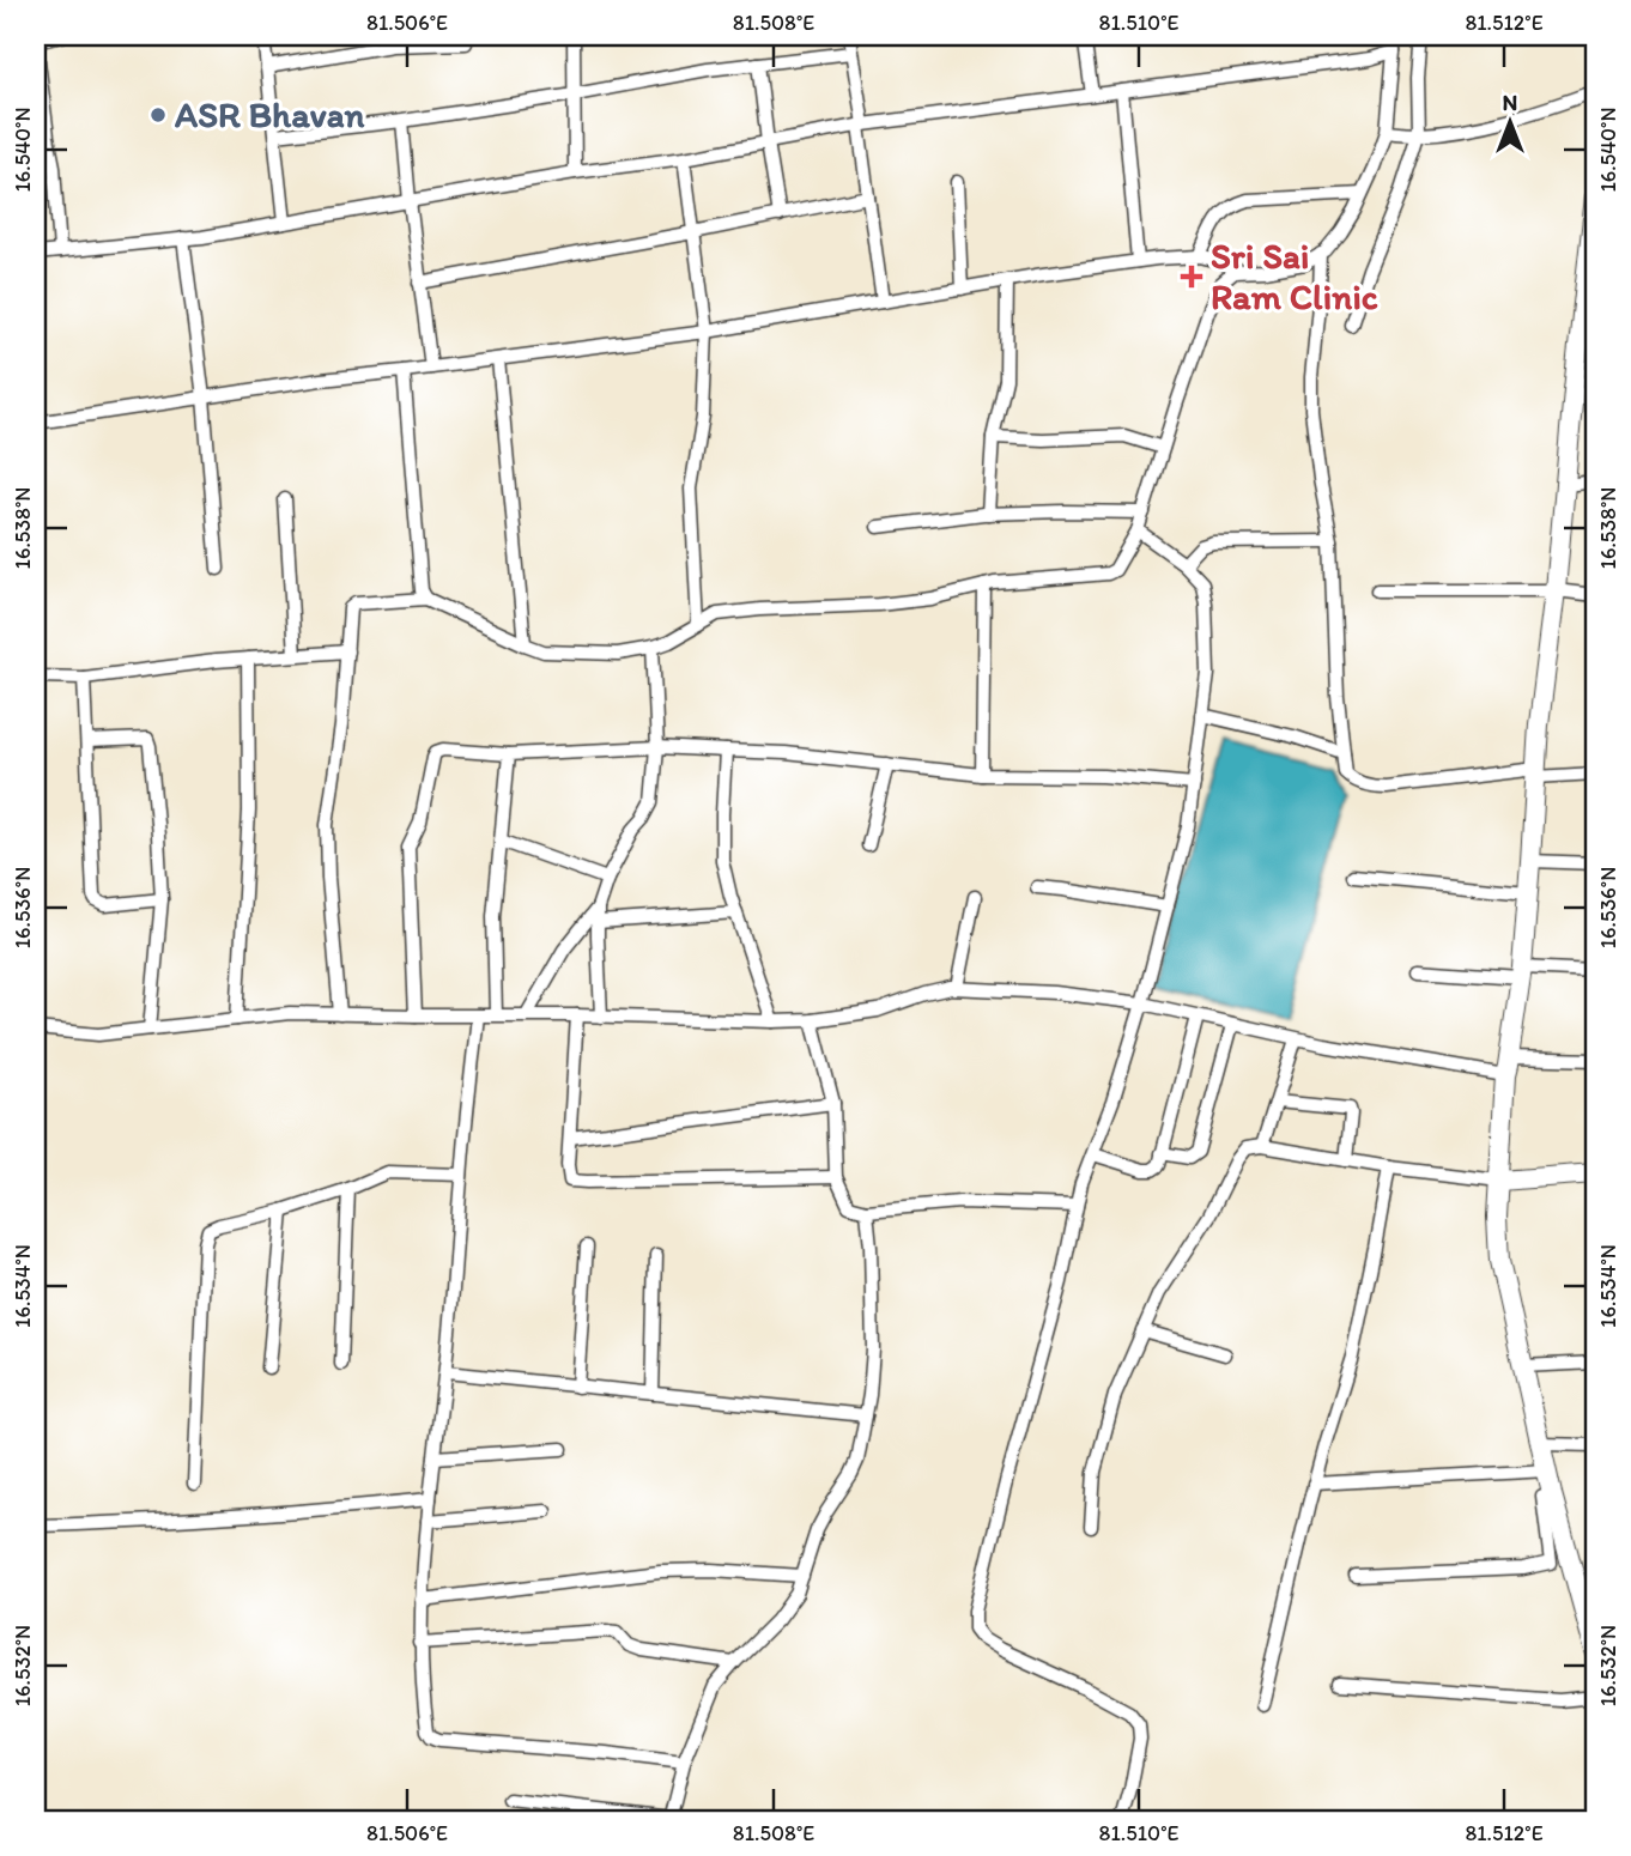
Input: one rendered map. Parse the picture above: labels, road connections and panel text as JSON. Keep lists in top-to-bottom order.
{
  "places": {
    "other": ["ASR Bhavan"],
    "health": ["Sri Sai Ram Clinic"]
  },
  "north": "top",
  "coordinates": [
    "81.506°E",
    "81.508°E",
    "81.510°E",
    "81.512°E",
    "16.540°N",
    "16.538°N",
    "16.536°N",
    "16.534°N",
    "16.532°N"
  ]
}
